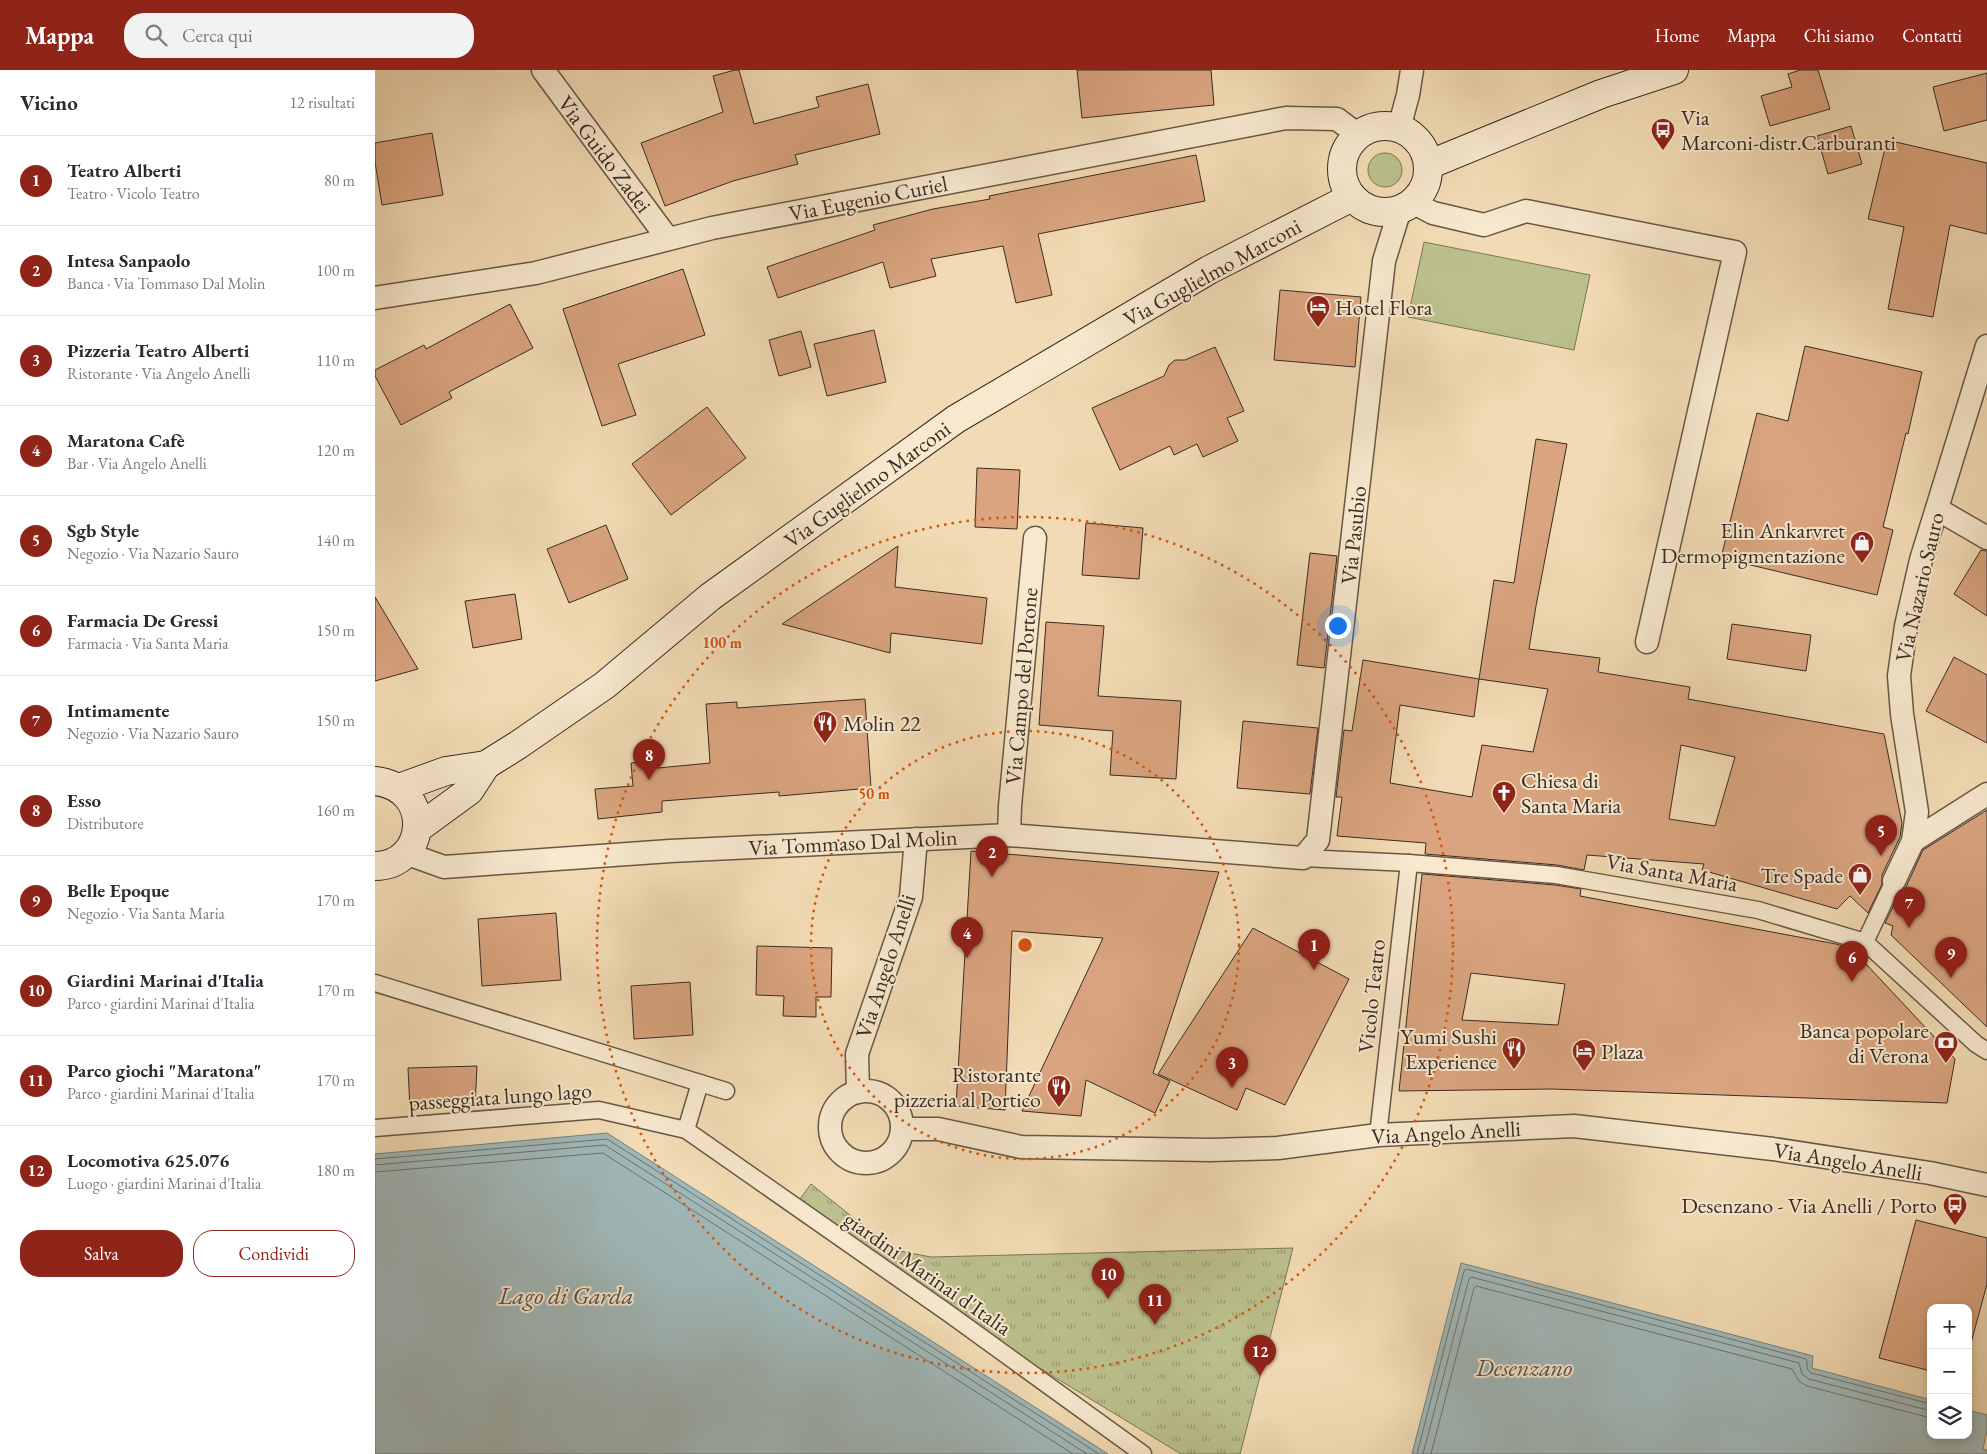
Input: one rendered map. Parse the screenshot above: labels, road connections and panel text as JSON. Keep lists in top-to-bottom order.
{
  "streets": {
    "main road": ["Via Guglielmo Marconi"],
    "street": [
      "Via Guido Zadei",
      "Via Eugenio Curiel",
      "Via Pasubio",
      "Via Nazario Sauro",
      "Via Campo del Portone",
      "Via Tommaso Dal Molin",
      "Via Santa Maria",
      "Via Angelo Anelli",
      "Vicolo Teatro",
      "passeggiata lungo lago",
      "giardini Marinai d'Italia"
    ]
  },
  "crossings": [
    ["Via Guido Zadei", "Via Eugenio Curiel"],
    ["Via Eugenio Curiel", "Via Guglielmo Marconi"],
    ["Via Eugenio Curiel", "Via Pasubio"],
    ["Via Guglielmo Marconi", "Via Pasubio"],
    ["Via Pasubio", "Via Tommaso Dal Molin"],
    ["Via Pasubio", "Via Santa Maria"],
    ["Via Nazario Sauro", "Via Santa Maria"],
    ["Via Campo del Portone", "Via Tommaso Dal Molin"],
    ["Via Tommaso Dal Molin", "Via Santa Maria"],
    ["Via Tommaso Dal Molin", "Via Angelo Anelli"],
    ["Via Santa Maria", "Vicolo Teatro"],
    ["Via Angelo Anelli", "Vicolo Teatro"],
    ["passeggiata lungo lago", "giardini Marinai d'Italia"]
  ],
  "water": ["Lago di Garda", "Desenzano"],
  "places": {
    "bus stop": ["Via Marconi-distr.Carburanti", "Desenzano - Via Anelli / Porto"],
    "hotel": ["Hotel Flora", "Plaza"],
    "shop": ["Elin Ankarvret Dermopigmentazione", "Tre Spade"],
    "restaurant": ["Molin 22", "Yumi Sushi Experience", "Ristorante pizzeria al Portico"],
    "church": ["Chiesa di Santa Maria"],
    "bank": ["Banca popolare di Verona"]
  },
  "page": {
    "header": "Mappa",
    "search": "Cerca qui",
    "nav": [
      "Home",
      "Mappa",
      "Chi siamo",
      "Contatti"
    ],
    "heading": ["Vicino", "12 risultati"],
    "list": [
      {
        "mark": "1",
        "name": "Teatro Alberti",
        "note": "Teatro · Vicolo Teatro",
        "value": "80 m"
      },
      {
        "mark": "2",
        "name": "Intesa Sanpaolo",
        "note": "Banca · Via Tommaso Dal Molin",
        "value": "100 m"
      },
      {
        "mark": "3",
        "name": "Pizzeria Teatro Alberti",
        "note": "Ristorante · Via Angelo Anelli",
        "value": "110 m"
      },
      {
        "mark": "4",
        "name": "Maratona Cafè",
        "note": "Bar · Via Angelo Anelli",
        "value": "120 m"
      },
      {
        "mark": "5",
        "name": "Sgb Style",
        "note": "Negozio · Via Nazario Sauro",
        "value": "140 m"
      },
      {
        "mark": "6",
        "name": "Farmacia De Gressi",
        "note": "Farmacia · Via Santa Maria",
        "value": "150 m"
      },
      {
        "mark": "7",
        "name": "Intimamente",
        "note": "Negozio · Via Nazario Sauro",
        "value": "150 m"
      },
      {
        "mark": "8",
        "name": "Esso",
        "note": "Distributore",
        "value": "160 m"
      },
      {
        "mark": "9",
        "name": "Belle Epoque",
        "note": "Negozio · Via Santa Maria",
        "value": "170 m"
      },
      {
        "mark": "10",
        "name": "Giardini Marinai d'Italia",
        "note": "Parco · giardini Marinai d'Italia",
        "value": "170 m"
      },
      {
        "mark": "11",
        "name": "Parco giochi \"Maratona\"",
        "note": "Parco · giardini Marinai d'Italia",
        "value": "170 m"
      },
      {
        "mark": "12",
        "name": "Locomotiva 625.076",
        "note": "Luogo · giardini Marinai d'Italia",
        "value": "180 m"
      }
    ],
    "pins": [
      "8",
      "5",
      "2",
      "7",
      "4",
      "1",
      "9",
      "6",
      "3",
      "10",
      "11",
      "12"
    ],
    "buttons": ["Salva", "Condividi"],
    "map_buttons": ["+", "−"]
  },
  "rings": ["100 m", "50 m"]
}
